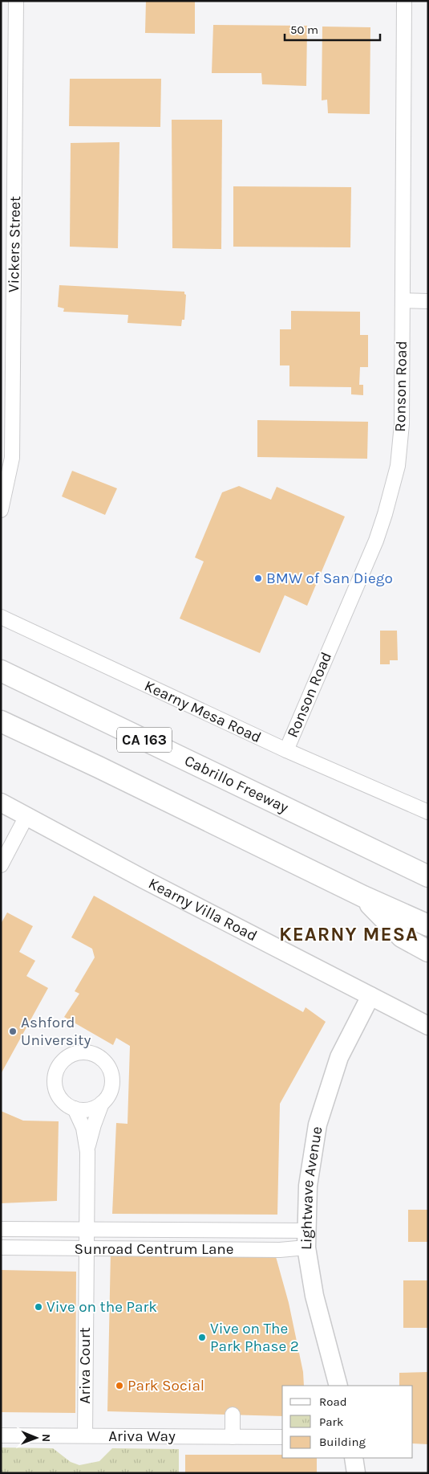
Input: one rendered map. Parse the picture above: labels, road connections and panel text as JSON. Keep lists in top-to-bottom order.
{
  "streets": {
    "highway": ["CA 163", "Cabrillo Freeway"],
    "main road": ["Kearny Villa Road", "Lightwave Avenue"],
    "street": [
      "Vickers Street",
      "Ronson Road",
      "Kearny Mesa Road",
      "Sunroad Centrum Lane",
      "Ariva Court",
      "Ariva Way"
    ]
  },
  "crossings": [
    ["Ronson Road", "Kearny Mesa Road"],
    ["Kearny Villa Road", "Lightwave Avenue"],
    ["Lightwave Avenue", "Sunroad Centrum Lane"],
    ["Sunroad Centrum Lane", "Ariva Court"],
    ["Ariva Court", "Ariva Way"]
  ],
  "districts": ["KEARNY MESA"],
  "places": [
    "BMW of San Diego",
    "Ashford University",
    "Vive on the Park",
    "Vive on The Park Phase 2",
    "Park Social"
  ],
  "legend": ["Road", "Park", "Building"],
  "scale_bar": "50 m",
  "north": "right"
}
